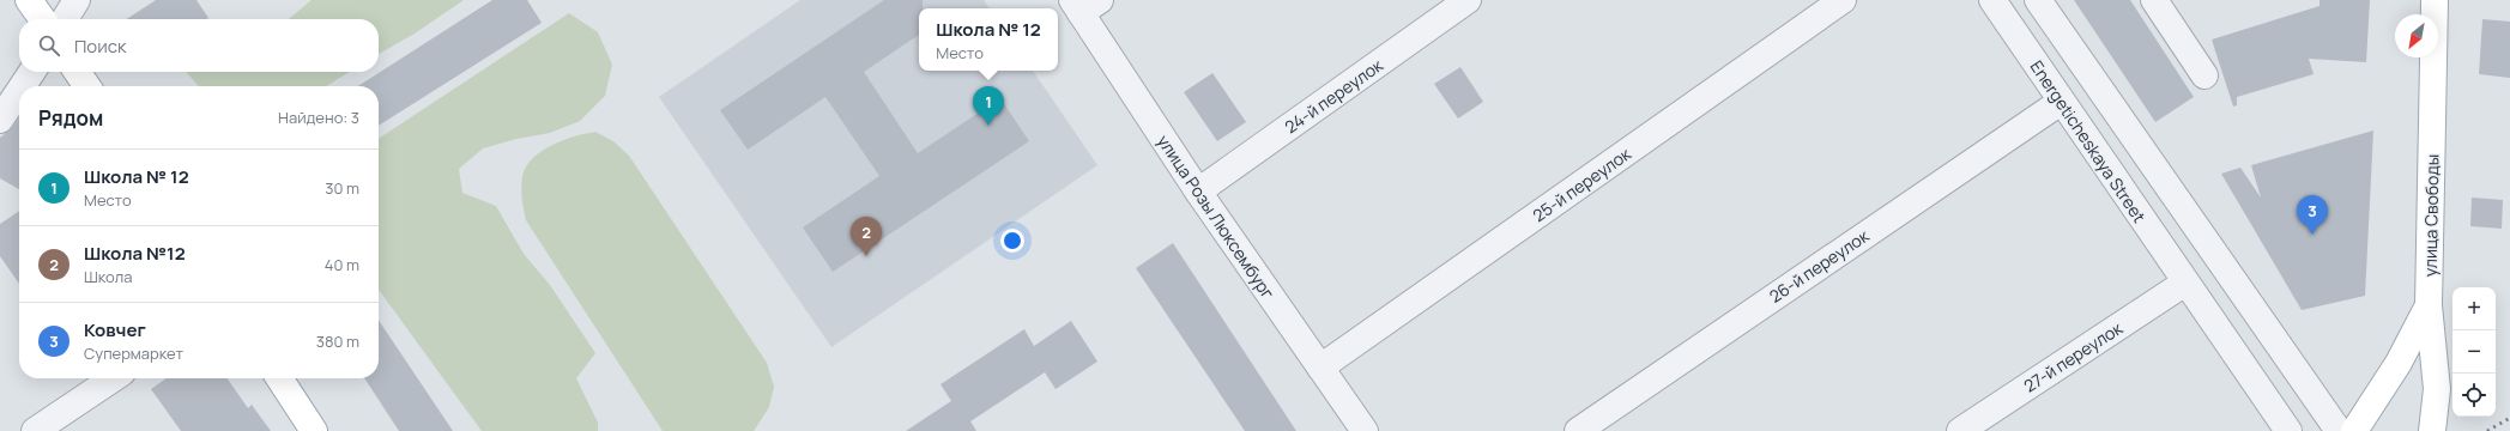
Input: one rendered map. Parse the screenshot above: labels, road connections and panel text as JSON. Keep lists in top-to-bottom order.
{
  "streets": {
    "main road": ["улица Свободы"],
    "street": [
      "24-й переулок",
      "Energeticheskaya Street",
      "25-й переулок",
      "улица Розы Люксембург",
      "26-й переулок",
      "27-й переулок"
    ]
  },
  "crossings": [
    ["24-й переулок", "улица Розы Люксембург"],
    ["Energeticheskaya Street", "26-й переулок"],
    ["Energeticheskaya Street", "27-й переулок"],
    ["25-й переулок", "улица Розы Люксембург"]
  ],
  "north": "bottom left",
  "page": {
    "popup": ["Школа № 12", "Место"],
    "search": "Поиск",
    "pins": ["1", "3", "2"],
    "heading": ["Рядом", "Найдено: 3"],
    "list": [
      {
        "mark": "1",
        "name": "Школа № 12",
        "note": "Место",
        "value": "30 m"
      },
      {
        "mark": "2",
        "name": "Школа №12",
        "note": "Школа",
        "value": "40 m"
      },
      {
        "mark": "3",
        "name": "Ковчег",
        "note": "Супермаркет",
        "value": "380 m"
      }
    ],
    "map_buttons": ["+", "−"]
  }
}
